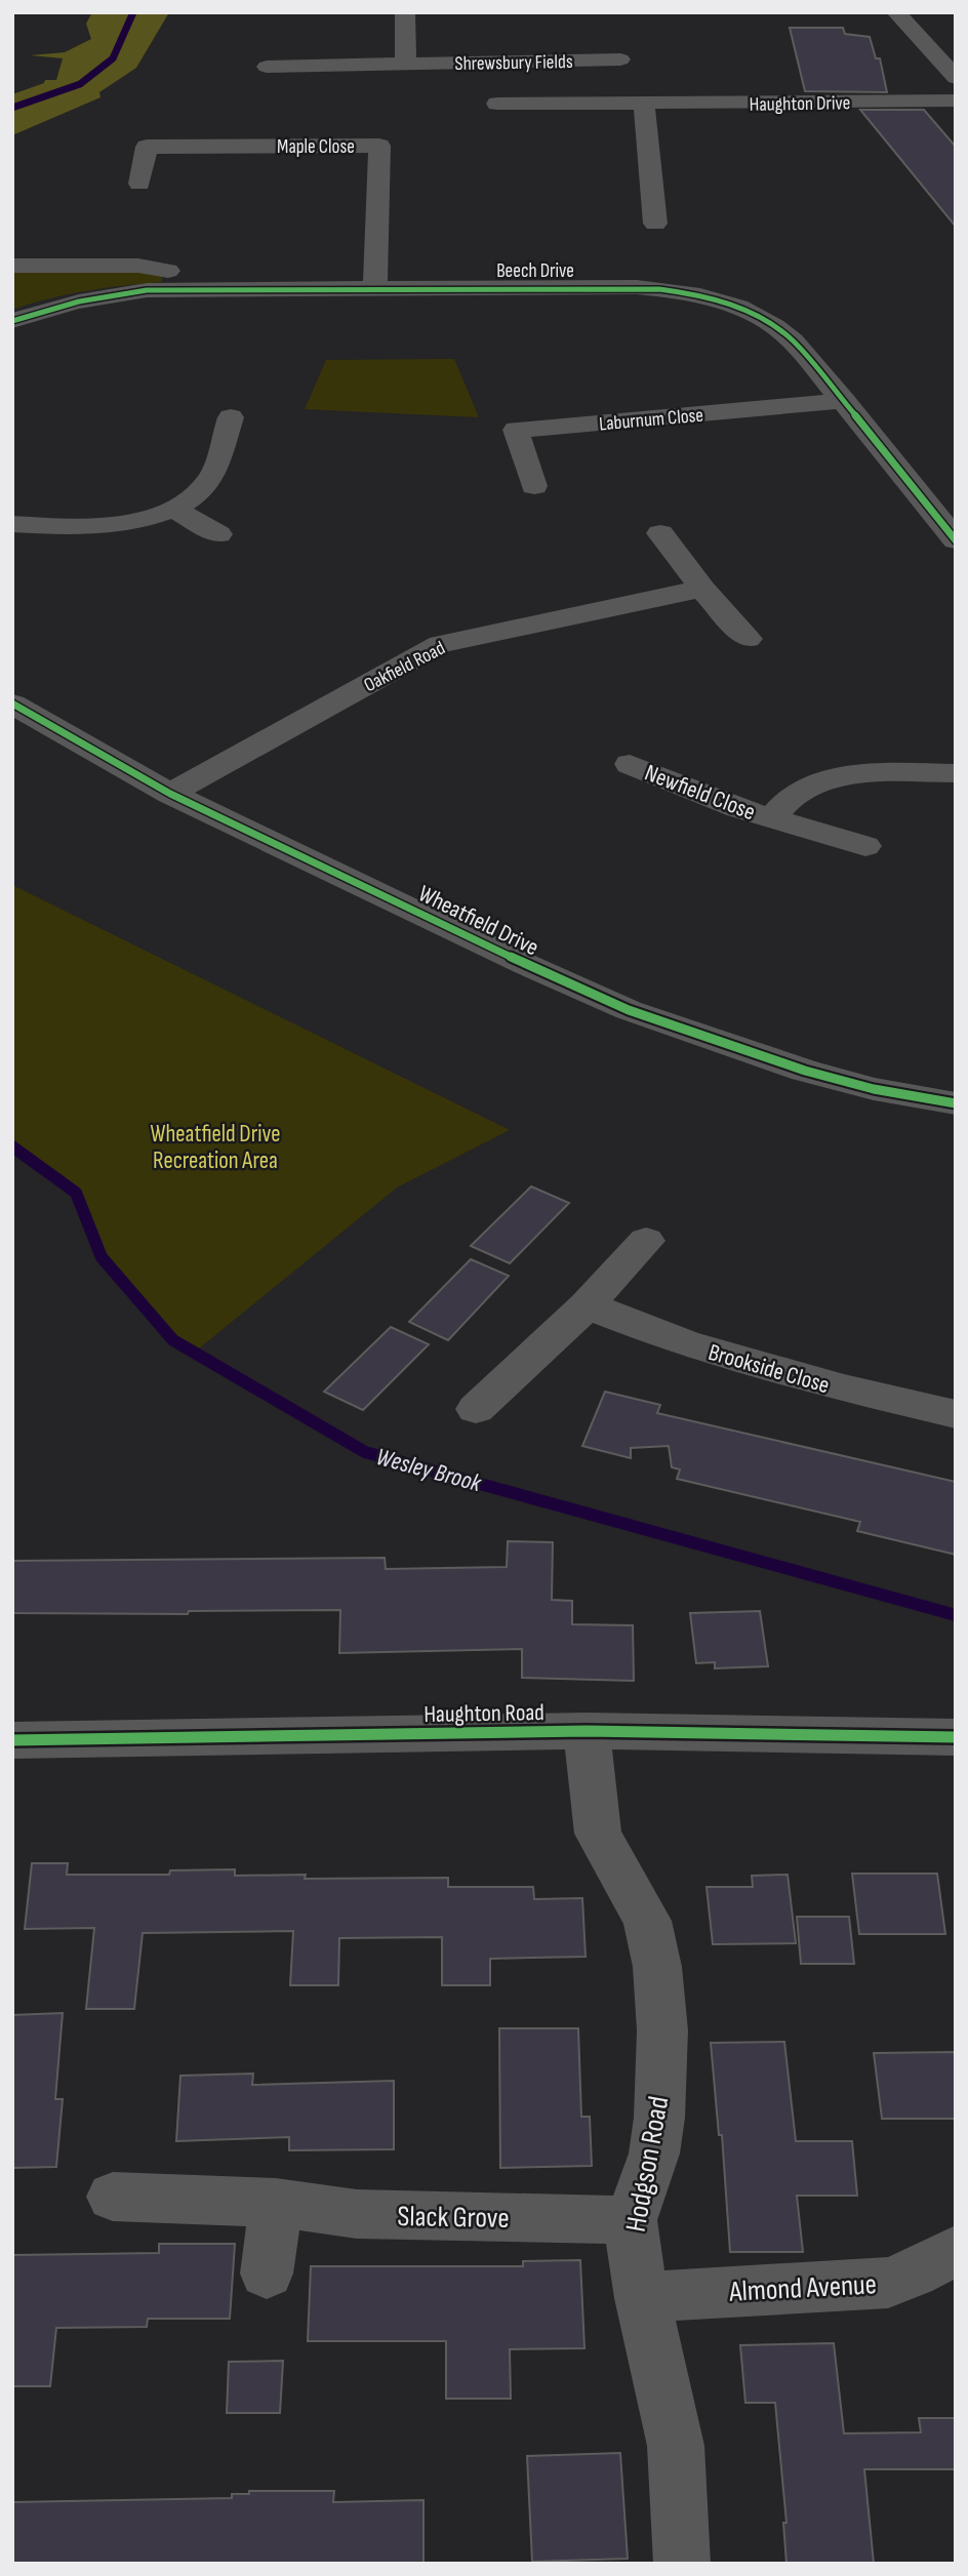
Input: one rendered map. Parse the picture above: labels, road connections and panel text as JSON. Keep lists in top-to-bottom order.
{
  "streets": {
    "street": [
      "Shrewsbury Fields",
      "Haughton Drive",
      "Maple Close",
      "Beech Drive",
      "Laburnum Close",
      "Oakfield Road",
      "Newfield Close",
      "Wheatfield Drive",
      "Brookside Close",
      "Haughton Road",
      "Hodgson Road",
      "Slack Grove",
      "Almond Avenue"
    ]
  },
  "crossings": [
    ["Maple Close", "Beech Drive"],
    ["Beech Drive", "Laburnum Close"],
    ["Oakfield Road", "Wheatfield Drive"],
    ["Haughton Road", "Hodgson Road"],
    ["Hodgson Road", "Slack Grove"],
    ["Hodgson Road", "Almond Avenue"]
  ],
  "water": ["Wesley Brook"],
  "parks": ["Wheatfield Drive Recreation Area"]
}
